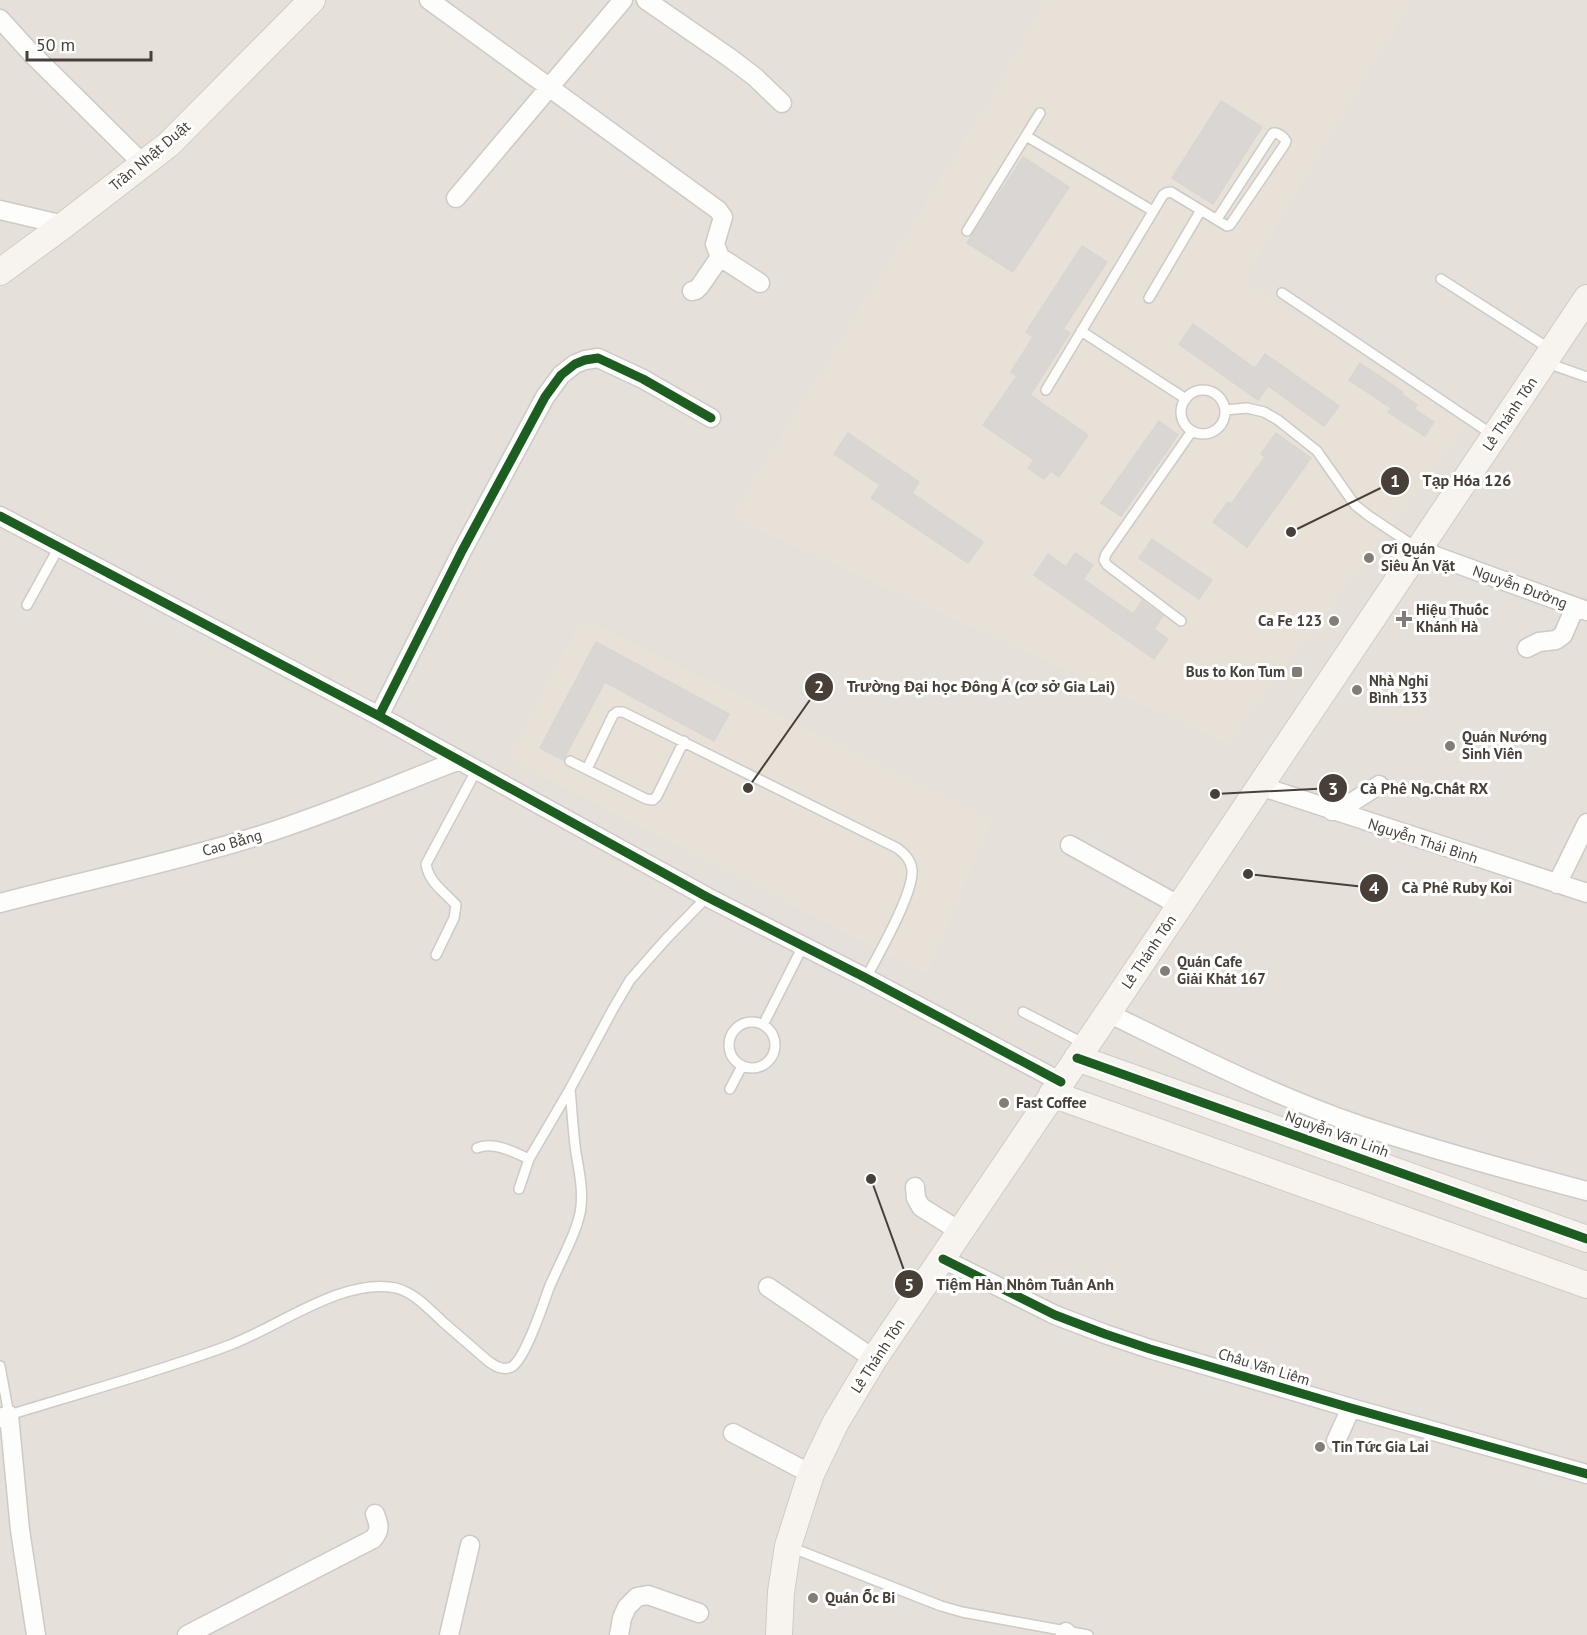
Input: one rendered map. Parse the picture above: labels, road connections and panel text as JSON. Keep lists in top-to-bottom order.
{
  "streets": {
    "main road": ["Trần Nhật Duật", "Lê Thánh Tôn", "Nguyễn Văn Linh"],
    "street": [
      "Nguyễn Đường",
      "Nguyễn Thái Bình",
      "Cao Bằng",
      "Châu Văn Liêm"
    ]
  },
  "crossings": [
    ["Lê Thánh Tôn", "Nguyễn Đường"],
    ["Lê Thánh Tôn", "Nguyễn Thái Bình"],
    ["Lê Thánh Tôn", "Nguyễn Văn Linh"],
    ["Lê Thánh Tôn", "Châu Văn Liêm"]
  ],
  "places": {
    "other": [
      "Tạp Hóa 126",
      "Ơi Quán Siêu Ăn Vặt",
      "Ca Fe 123",
      "Nhà Nghỉ Bình 133",
      "Quán Nướng Sinh Viên",
      "Trường Đại học Đông Á (cơ sở Gia Lai)",
      "Cà Phê Ng.Chất RX",
      "Cà Phê Ruby Koi",
      "Quán Cafe Giải Khát 167",
      "Fast Coffee",
      "Tiệm Hàn Nhôm Tuấn Anh",
      "Tin Tức Gia Lai",
      "Quán Ốc Bi"
    ],
    "health": ["Hiệu Thuốc Khánh Hà"],
    "transit": ["Bus to Kon Tum"]
  },
  "scale_bar": "50 m"
}
